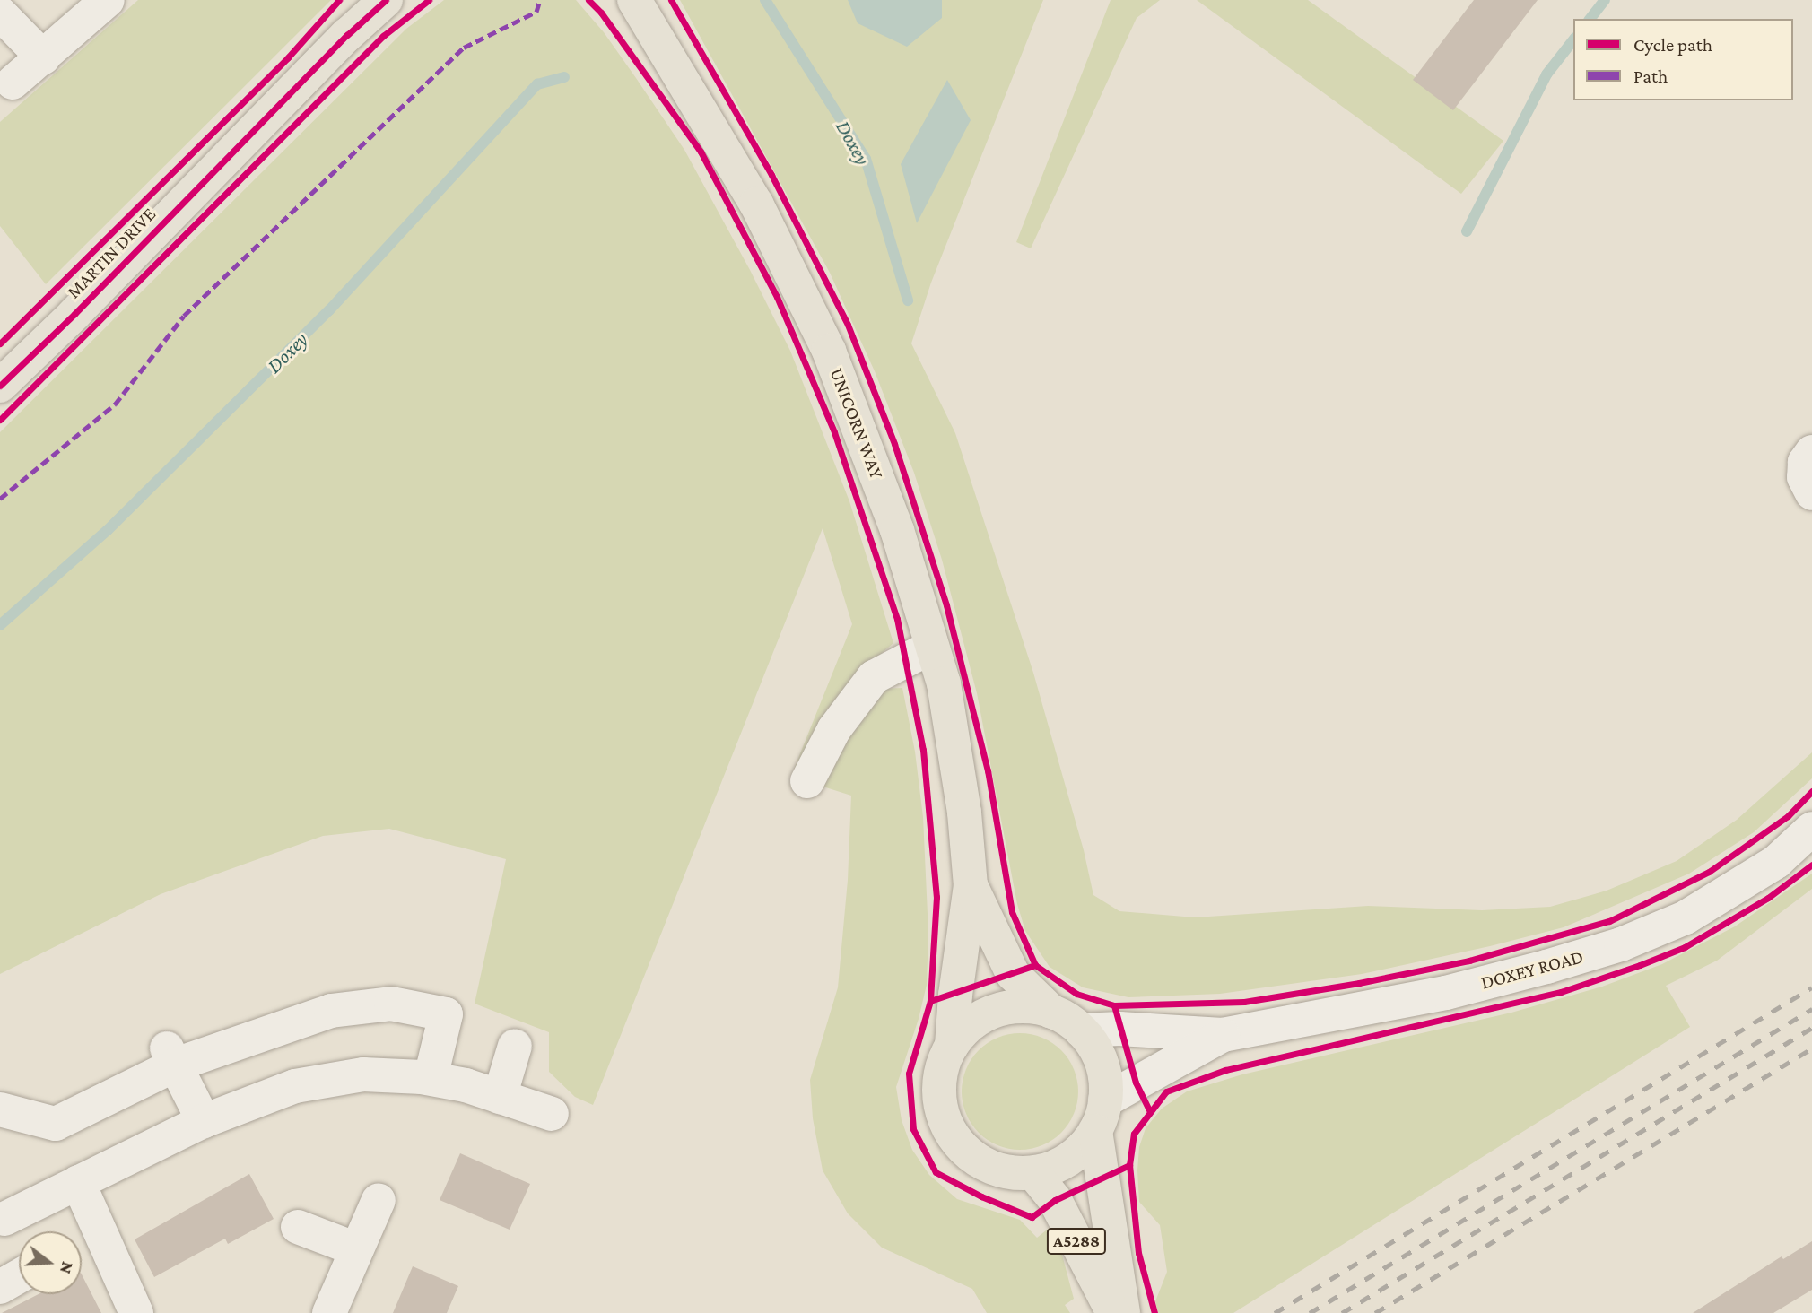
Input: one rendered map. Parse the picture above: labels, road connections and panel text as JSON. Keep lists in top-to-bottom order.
{
  "streets": {
    "main road": ["MARTIN DRIVE", "UNICORN WAY", "A5288"],
    "street": ["DOXEY ROAD"]
  },
  "crossings": [
    ["UNICORN WAY", "DOXEY ROAD"],
    ["UNICORN WAY", "A5288"],
    ["DOXEY ROAD", "A5288"]
  ],
  "water": ["Doxey"],
  "legend": ["Cycle path", "Path"],
  "north": "right"
}
